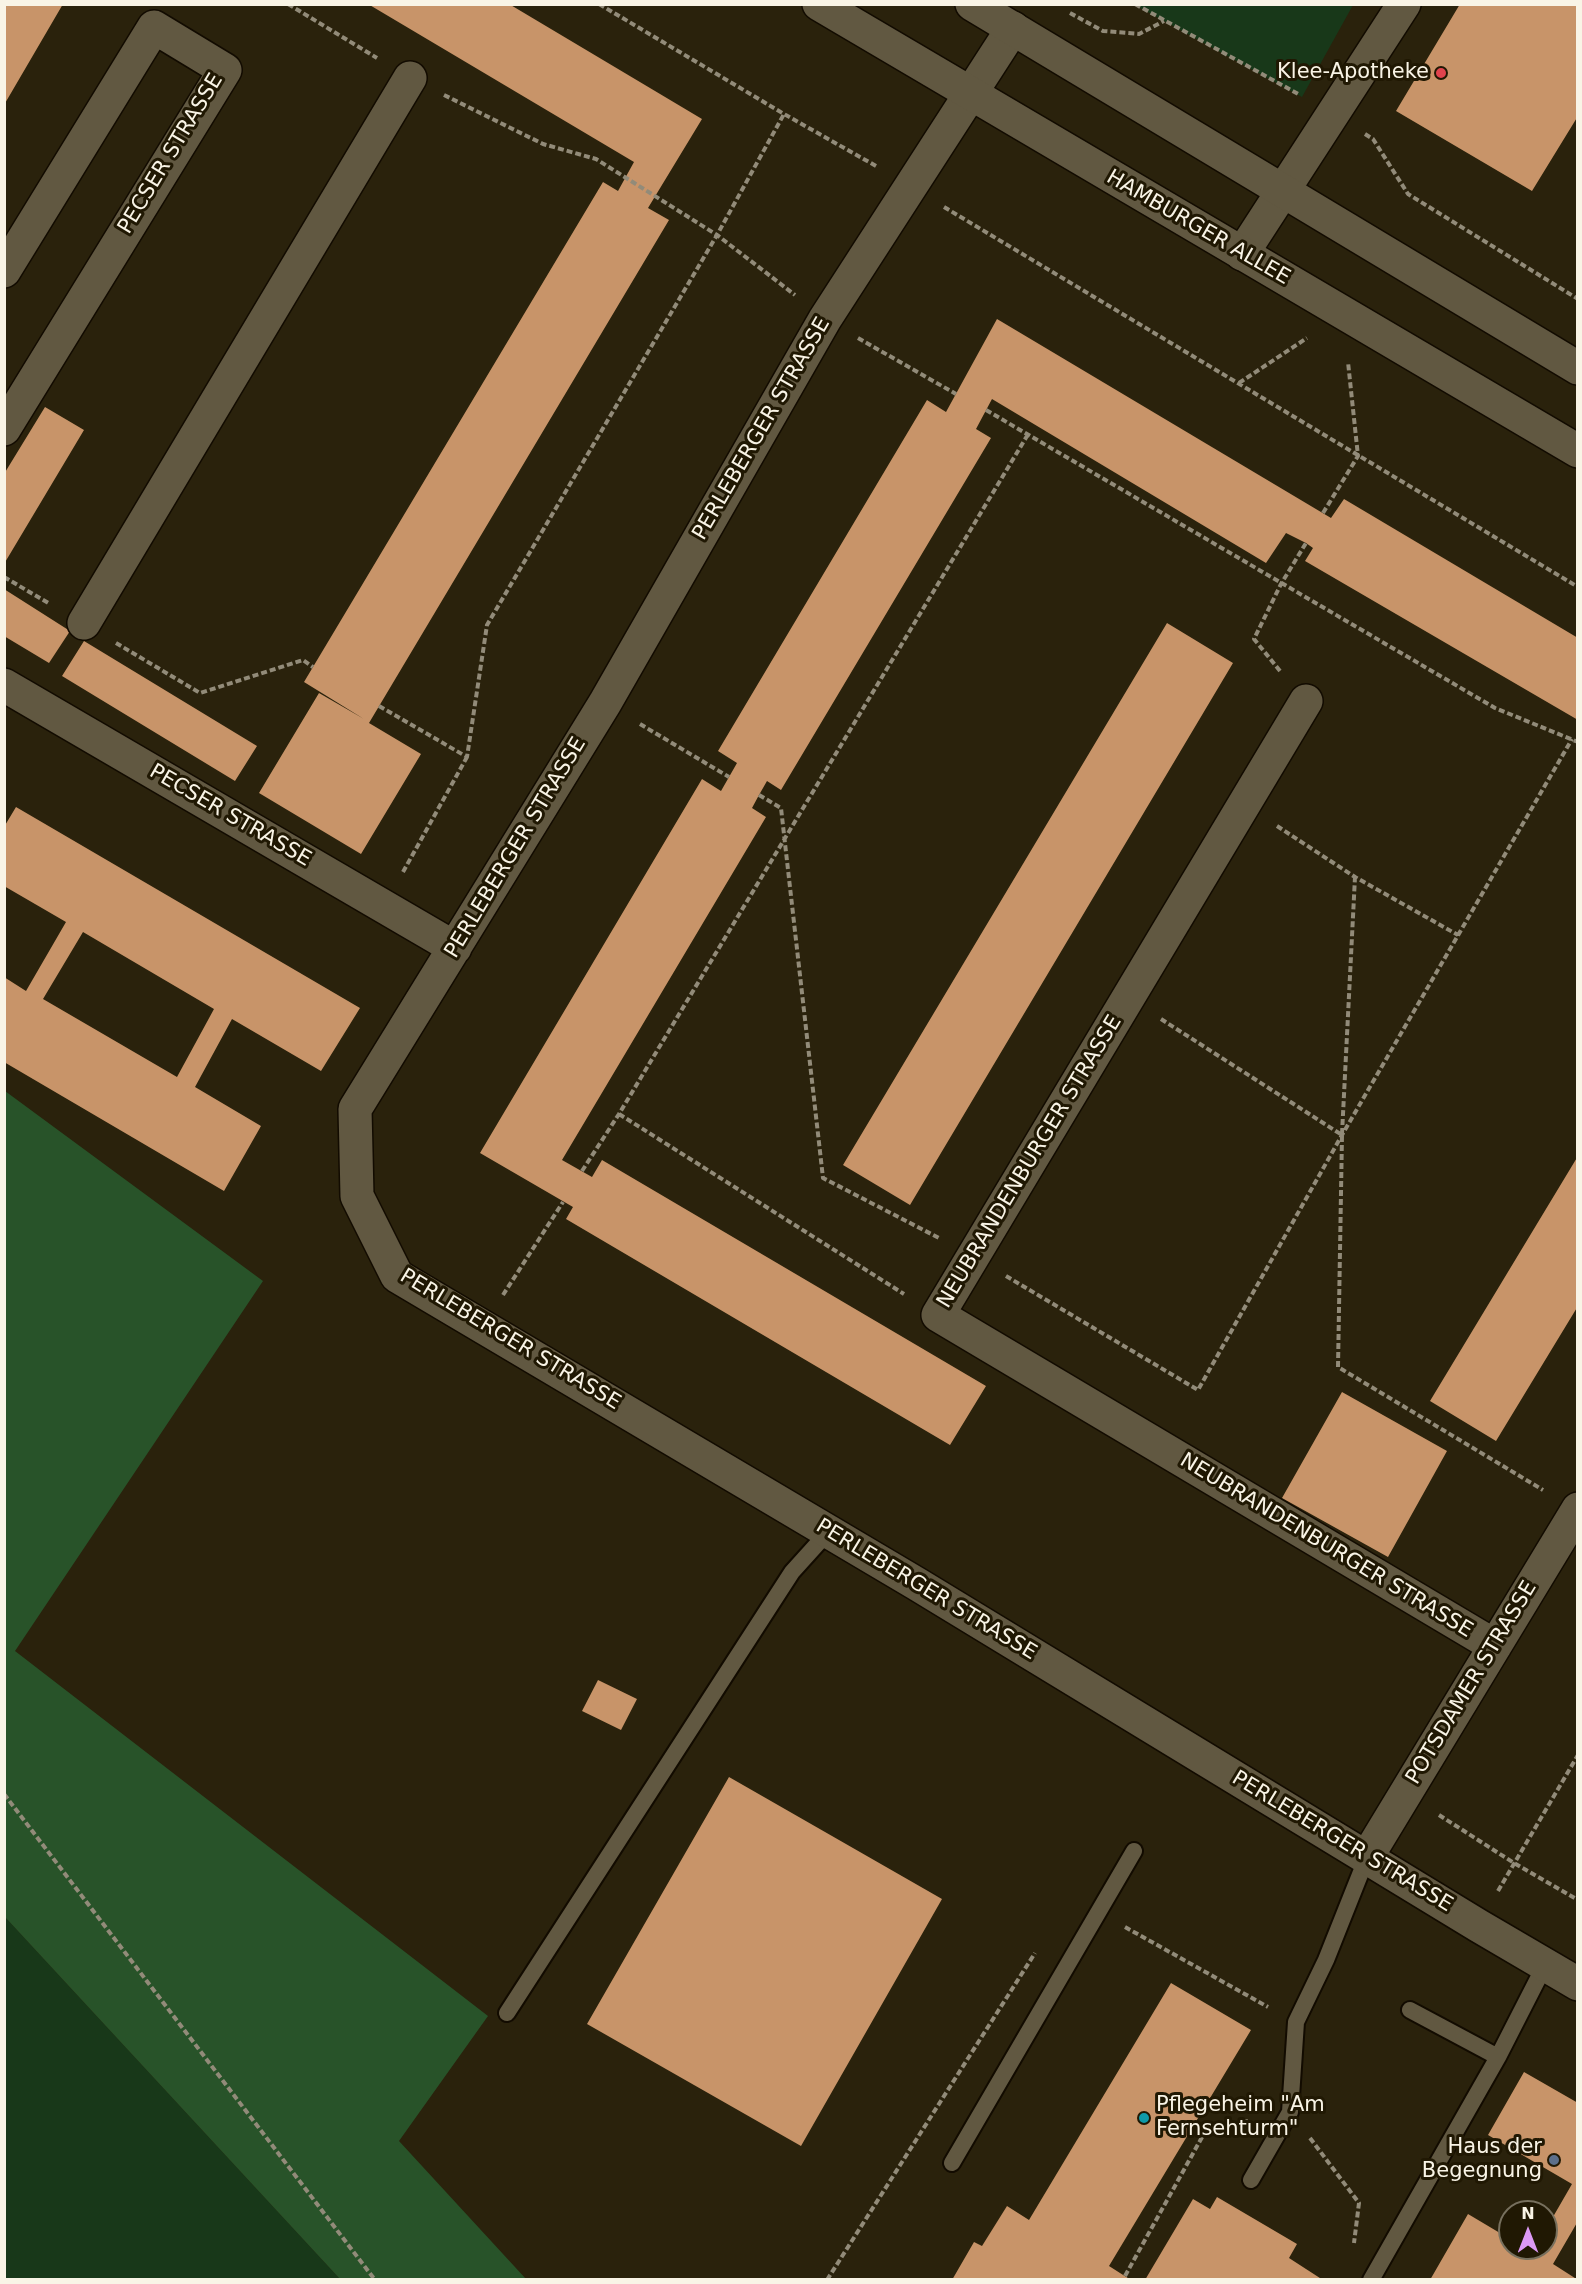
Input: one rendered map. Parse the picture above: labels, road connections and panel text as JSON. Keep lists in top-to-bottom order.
{
  "streets": {
    "street": [
      "PECSER STRASSE",
      "HAMBURGER ALLEE",
      "PERLEBERGER STRASSE",
      "NEUBRANDENBURGER STRASSE",
      "POTSDAMER STRASSE"
    ]
  },
  "crossings": [
    ["PECSER STRASSE", "PERLEBERGER STRASSE"],
    ["HAMBURGER ALLEE", "PERLEBERGER STRASSE"],
    ["PERLEBERGER STRASSE", "POTSDAMER STRASSE"],
    ["NEUBRANDENBURGER STRASSE", "POTSDAMER STRASSE"]
  ],
  "places": ["Klee-Apotheke", "Pflegeheim \"Am Fernsehturm\"", "Haus der Begegnung"],
  "north": "top"
}
